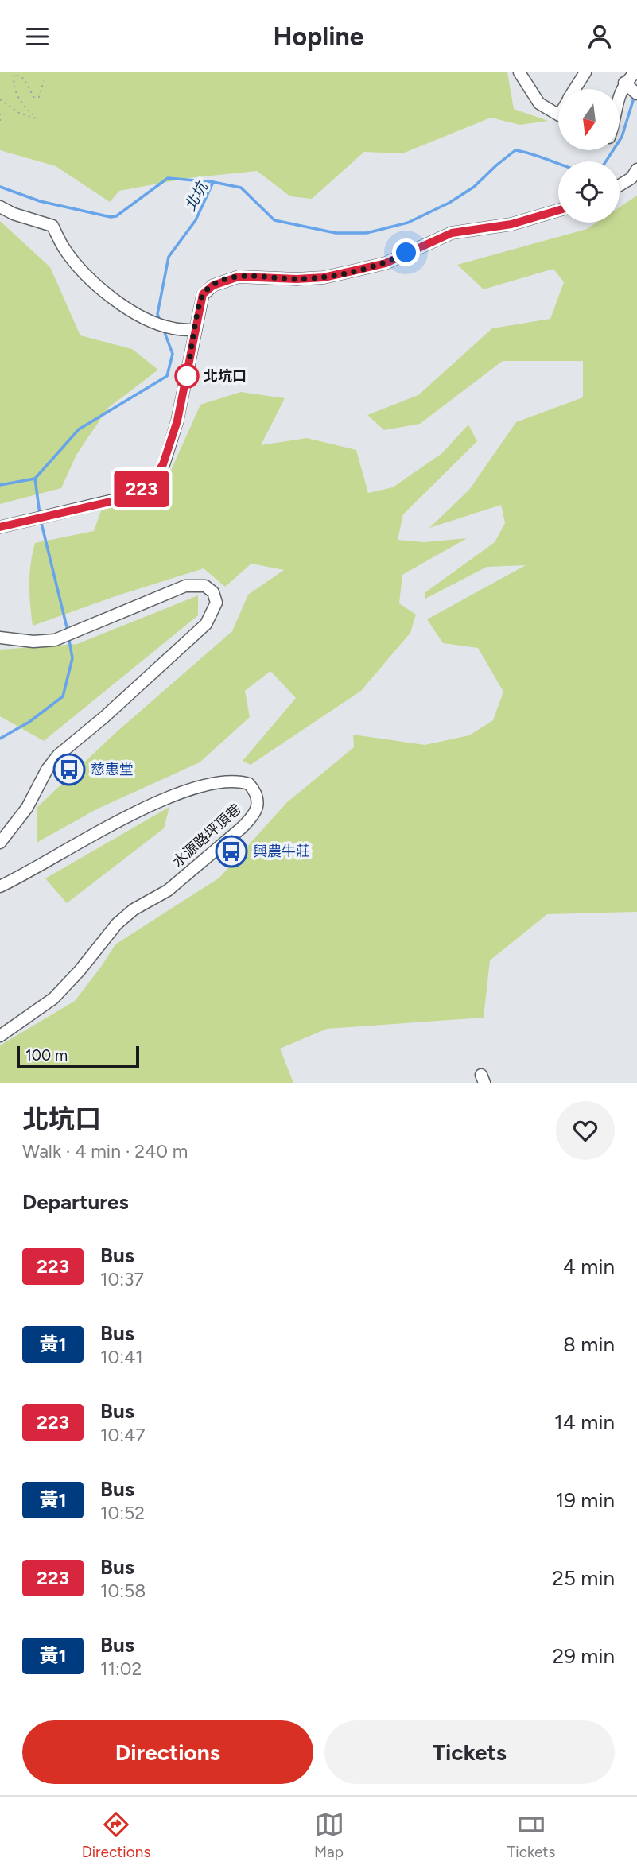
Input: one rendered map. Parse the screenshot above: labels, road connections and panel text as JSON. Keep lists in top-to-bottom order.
{
  "streets": {
    "street": ["水源路坪頂巷"]
  },
  "water": ["北坑"],
  "places": {
    "other": ["北坑口"],
    "bus stop": ["慈惠堂", "興農牛莊"]
  },
  "lines": ["bus line 223"],
  "scale_bar": "100 m",
  "north": "bottom",
  "page": {
    "header": "Hopline",
    "on_map": "223",
    "scale": "100 m",
    "heading": [
      ["北坑口", "Walk · 4 min · 240 m"],
      "Departures"
    ],
    "list": [
      {
        "mark": "223",
        "name": "Bus",
        "note": "10:37",
        "value": "4 min"
      },
      {
        "mark": "黃1",
        "name": "Bus",
        "note": "10:41",
        "value": "8 min"
      },
      {
        "mark": "223",
        "name": "Bus",
        "note": "10:47",
        "value": "14 min"
      },
      {
        "mark": "黃1",
        "name": "Bus",
        "note": "10:52",
        "value": "19 min"
      },
      {
        "mark": "223",
        "name": "Bus",
        "note": "10:58",
        "value": "25 min"
      },
      {
        "mark": "黃1",
        "name": "Bus",
        "note": "11:02",
        "value": "29 min"
      }
    ],
    "buttons": ["Directions", "Tickets"],
    "tabs": ["Directions", "Map", "Tickets"]
  }
}
